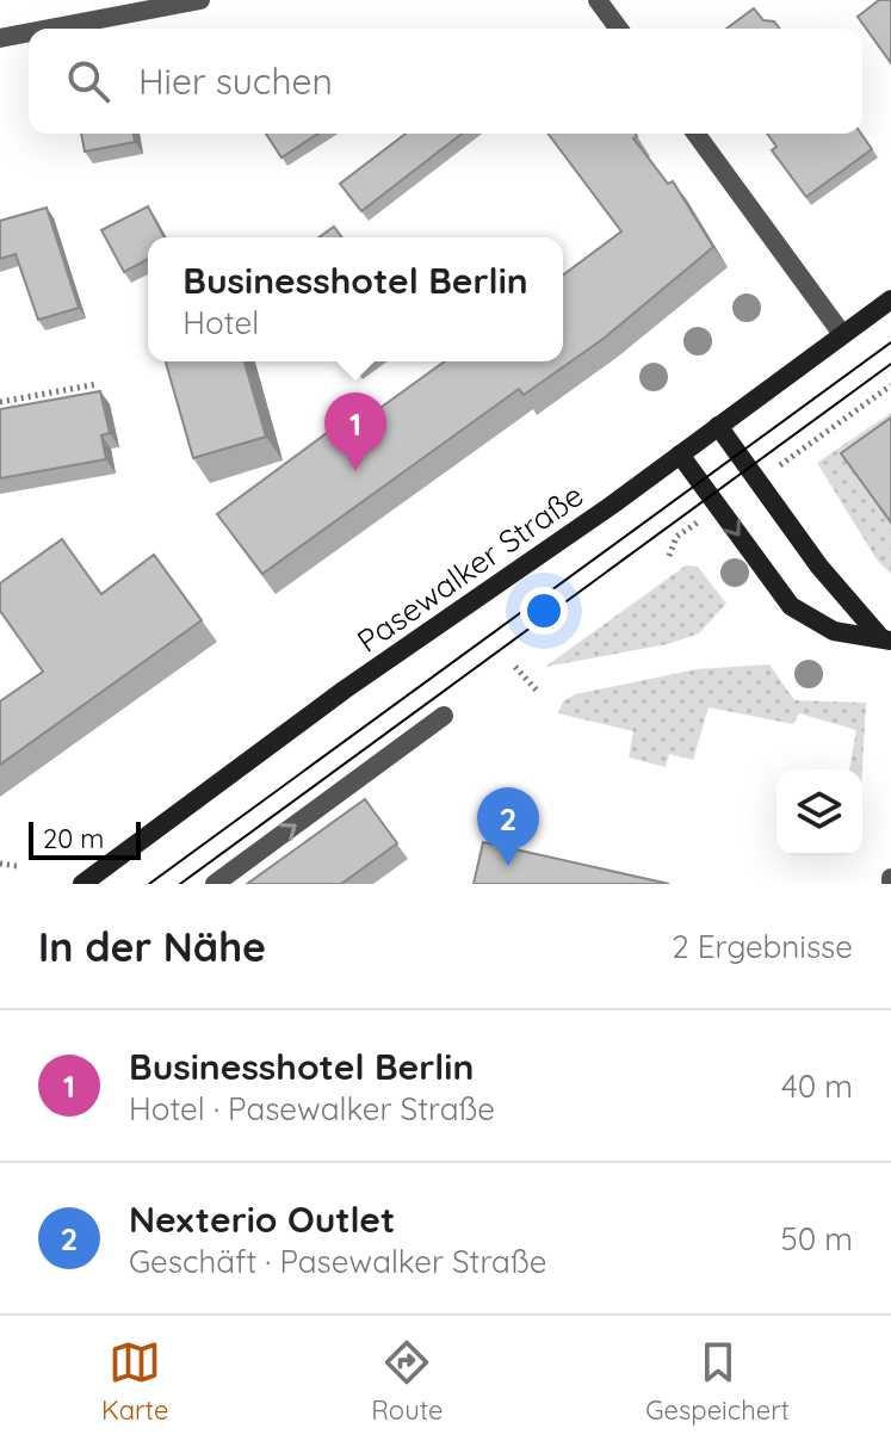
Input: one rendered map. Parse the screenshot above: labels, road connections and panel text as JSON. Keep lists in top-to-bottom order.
{
  "streets": {
    "main road": ["Pasewalker Straße"]
  },
  "scale_bar": "20 m",
  "page": {
    "search": "Hier suchen",
    "popup": ["Businesshotel Berlin", "Hotel"],
    "pins": ["1", "2"],
    "scale": "20 m",
    "heading": ["In der Nähe", "2 Ergebnisse"],
    "list": [
      {
        "mark": "1",
        "name": "Businesshotel Berlin",
        "note": "Hotel · Pasewalker Straße",
        "value": "40 m"
      },
      {
        "mark": "2",
        "name": "Nexterio Outlet",
        "note": "Geschäft · Pasewalker Straße",
        "value": "50 m"
      }
    ],
    "nav": ["Karte", "Route", "Gespeichert"]
  }
}
